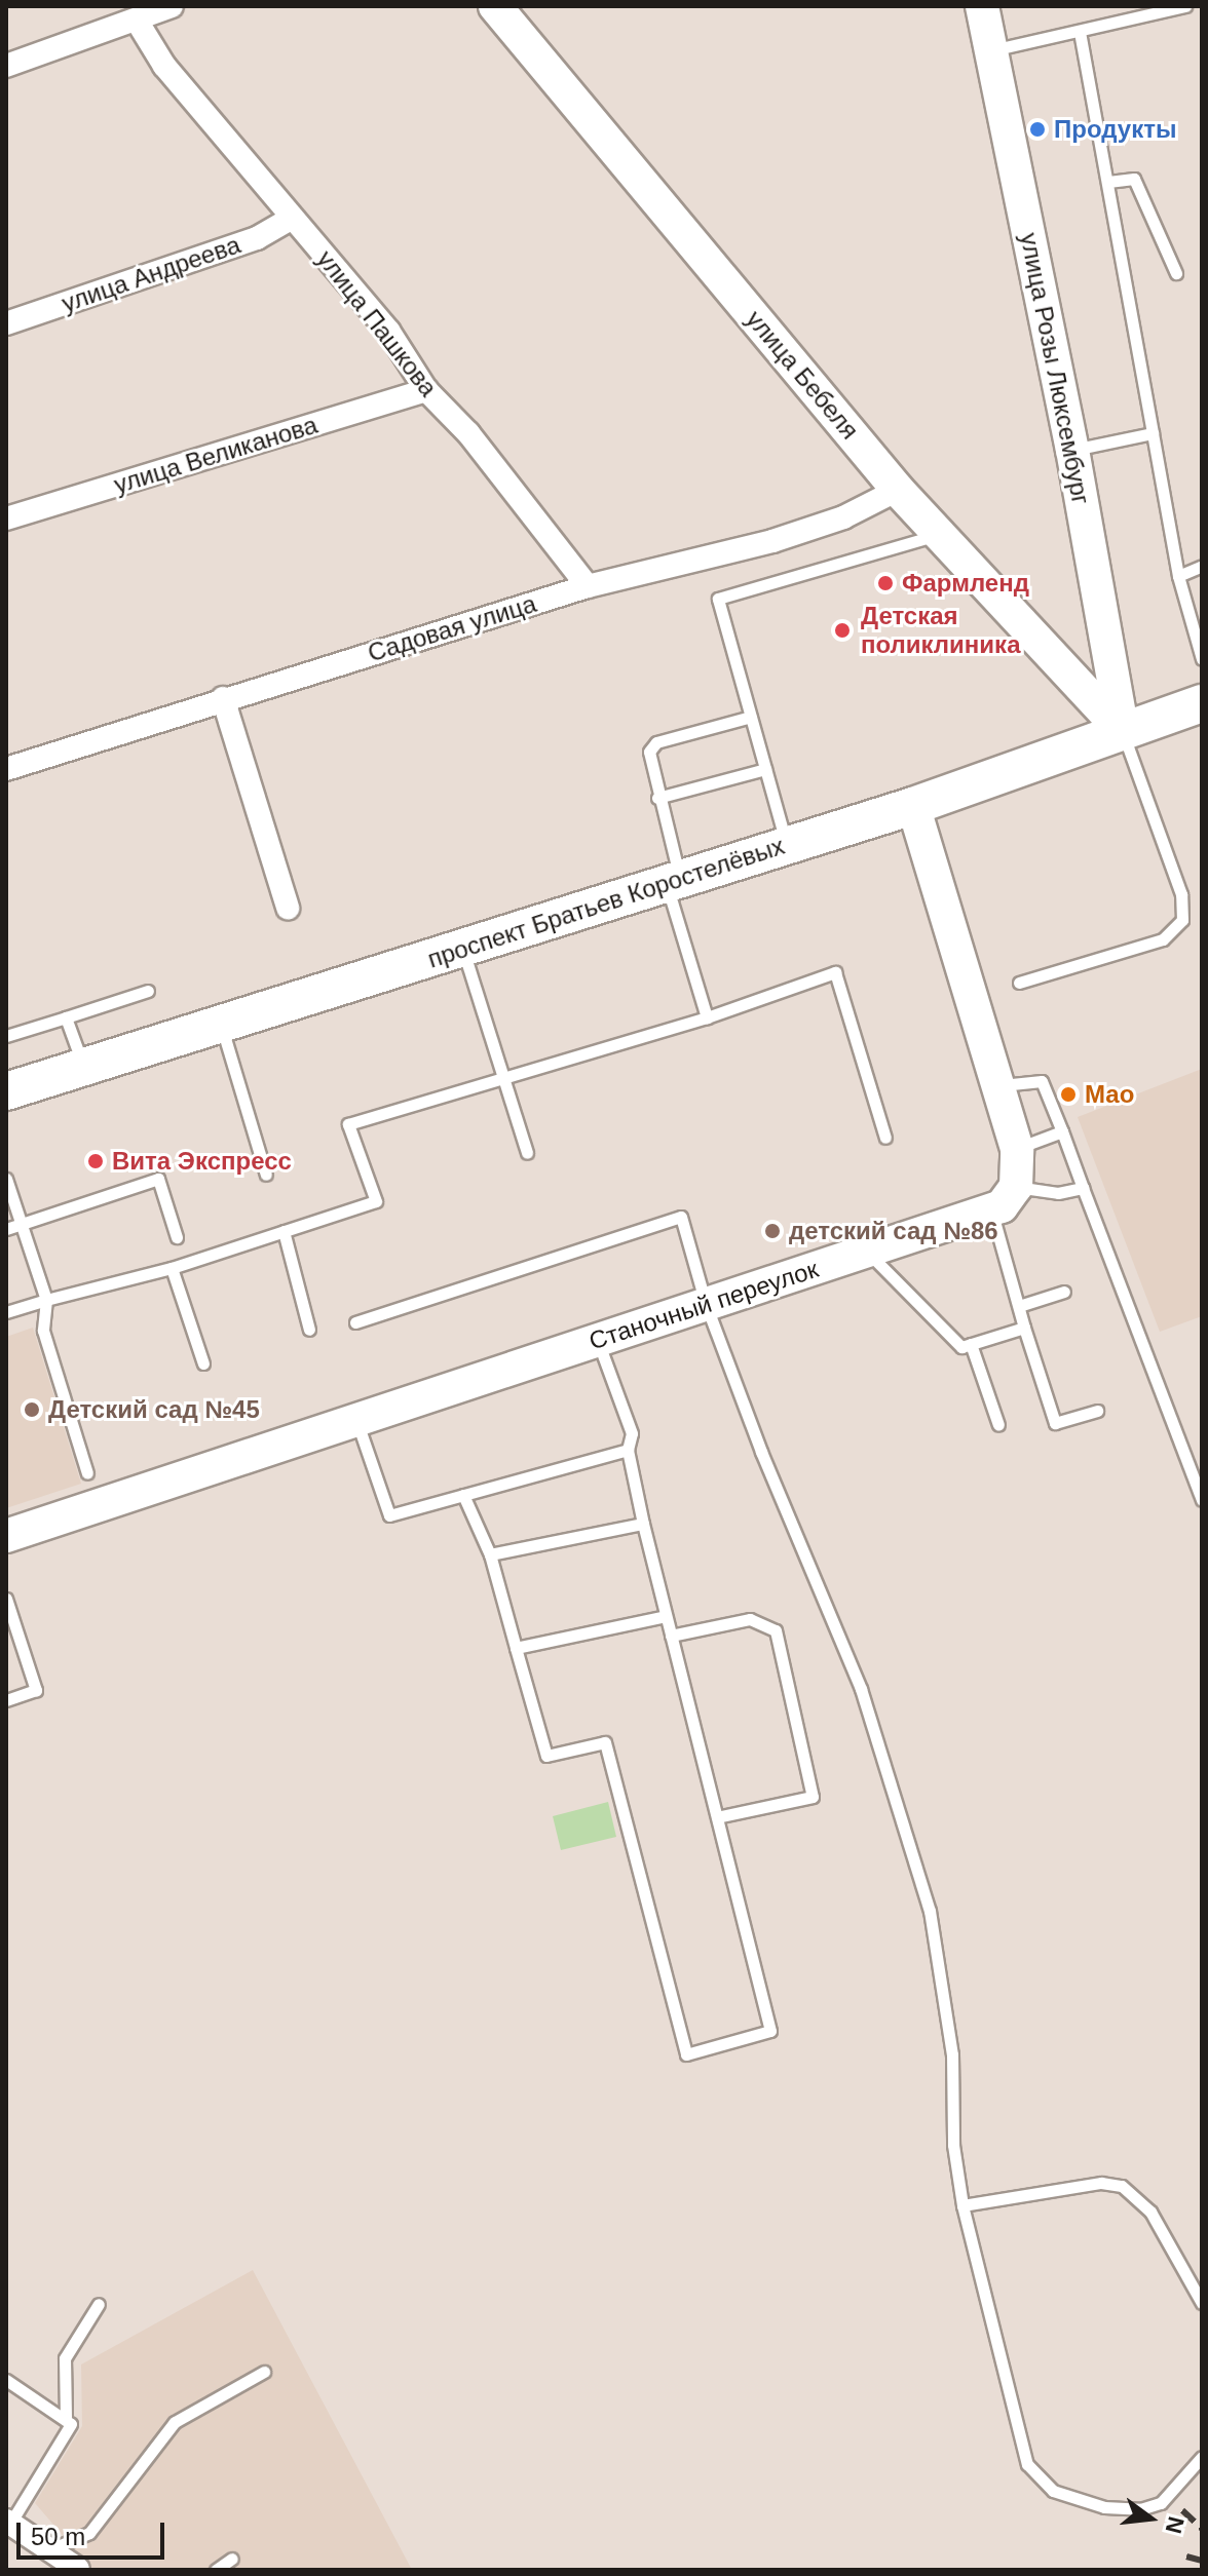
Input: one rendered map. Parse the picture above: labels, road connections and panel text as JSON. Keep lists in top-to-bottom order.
{
  "streets": {
    "main road": ["проспект Братьев Коростелёвых"],
    "street": [
      "улица Андреева",
      "улица Пашкова",
      "улица Розы Люксембург",
      "улица Бебеля",
      "улица Великанова",
      "Садовая улица",
      "Станочный переулок"
    ]
  },
  "crossings": [
    ["улица Андреева", "улица Пашкова"],
    ["улица Пашкова", "улица Великанова"],
    ["улица Пашкова", "Садовая улица"],
    ["улица Розы Люксембург", "улица Бебеля"],
    ["улица Розы Люксембург", "проспект Братьев Коростелёвых"],
    ["улица Бебеля", "Садовая улица"],
    ["улица Бебеля", "проспект Братьев Коростелёвых"]
  ],
  "places": [
    "Продукты",
    "Фармленд",
    "Детская поликлиника",
    "Мао",
    "Вита Экспресс",
    "детский сад №86",
    "Детский сад №45"
  ],
  "scale_bar": "50 m",
  "north": "right"
}
